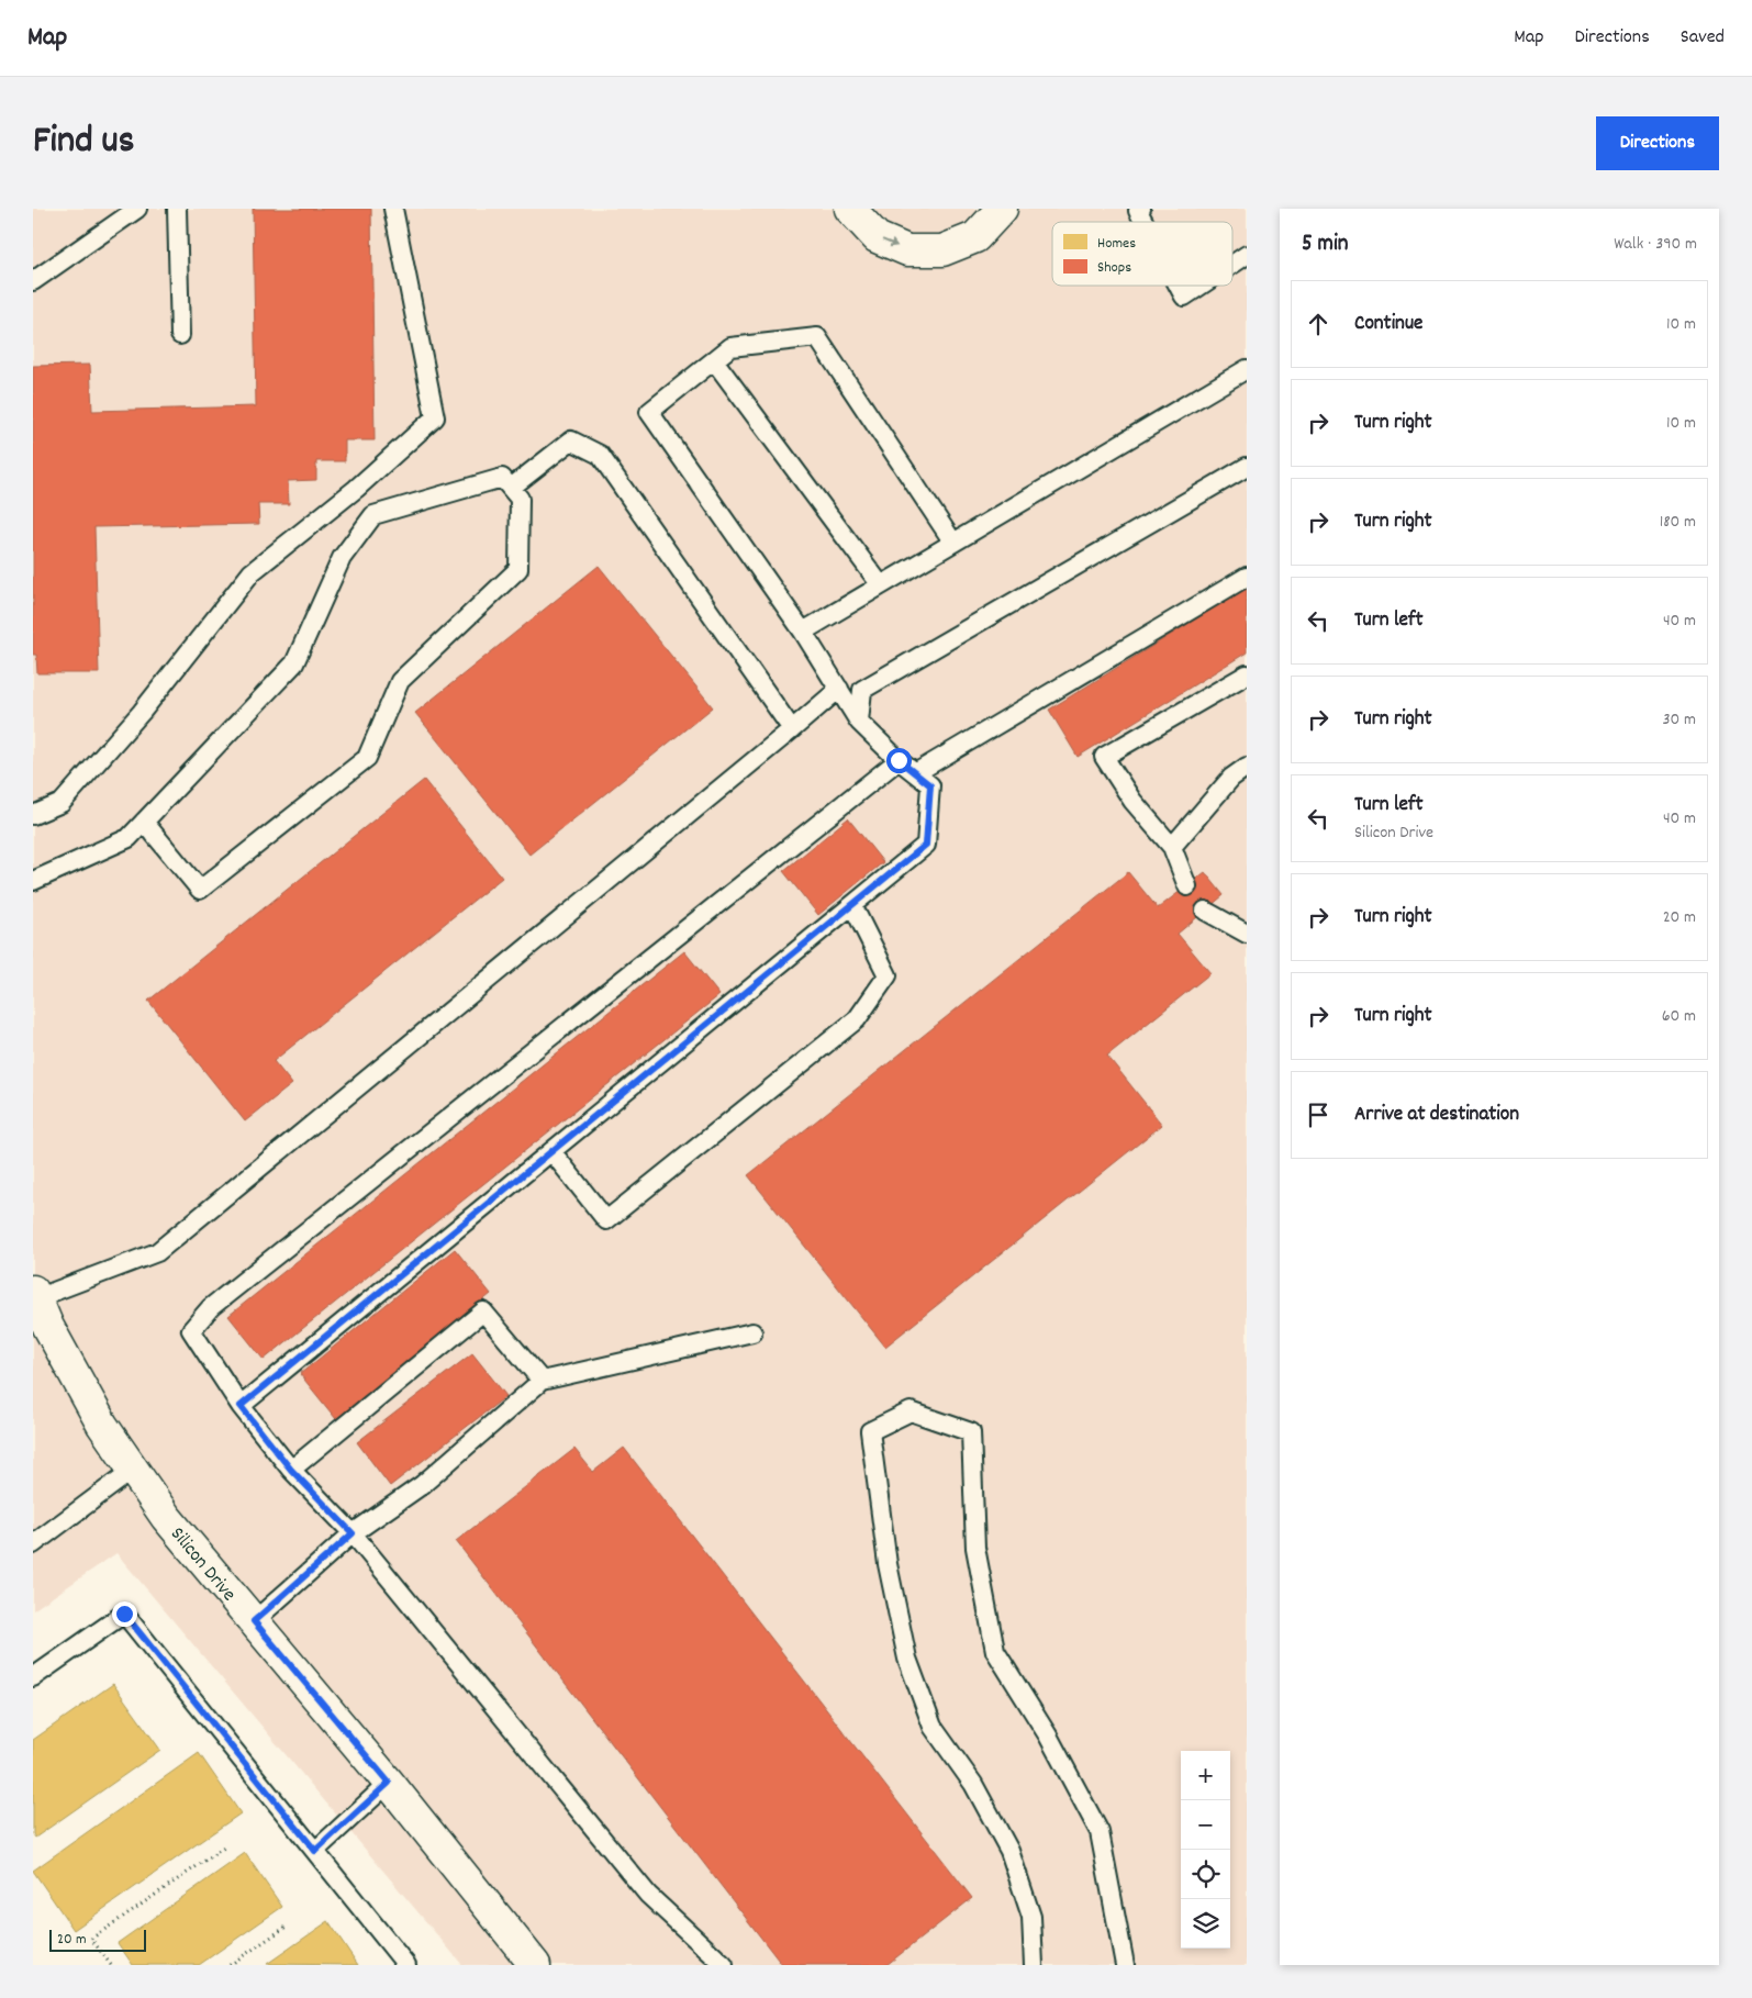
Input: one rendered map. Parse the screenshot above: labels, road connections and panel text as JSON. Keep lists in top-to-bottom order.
{
  "streets": {
    "street": ["Silicon Drive"]
  },
  "legend": ["Homes", "Shops"],
  "scale_bar": "20 m",
  "page": {
    "header": "Map",
    "nav": ["Map", "Directions", "Saved"],
    "title": "Find us",
    "buttons": "Directions",
    "heading": ["5 min", "Walk · 390 m"],
    "list": [
      ["Continue", "10 m"],
      ["Turn right", "10 m"],
      ["Turn right", "180 m"],
      ["Turn left", "40 m"],
      ["Turn right", "30 m"],
      ["Turn left", "Silicon Drive", "40 m"],
      ["Turn right", "20 m"],
      ["Turn right", "60 m"],
      "Arrive at destination"
    ],
    "map_buttons": ["+", "−"],
    "scale": "20 m"
  }
}
